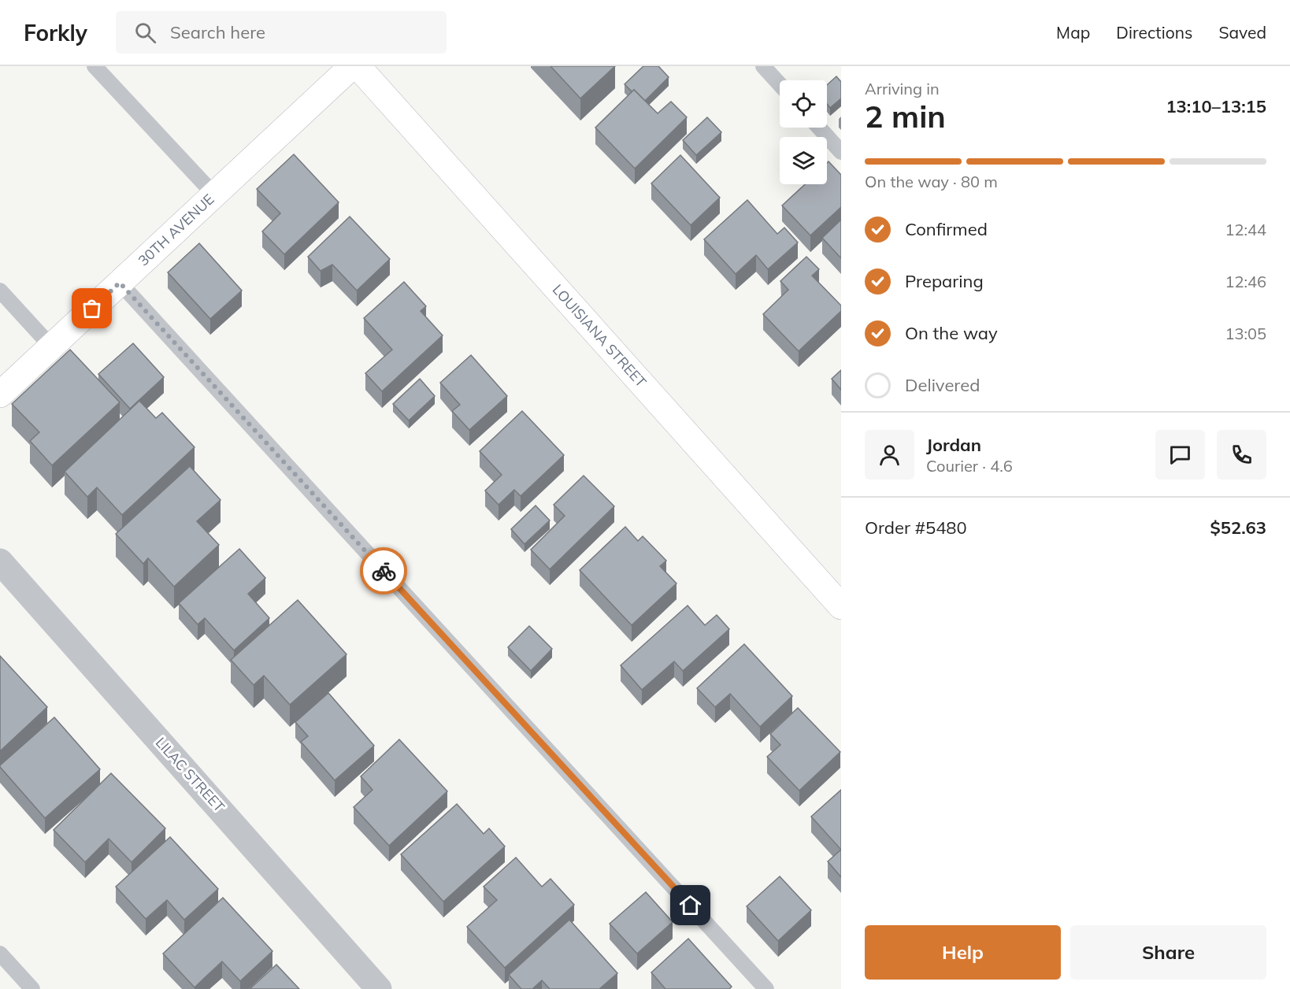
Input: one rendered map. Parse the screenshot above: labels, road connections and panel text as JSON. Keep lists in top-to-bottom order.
{
  "streets": {
    "street": ["30TH AVENUE", "LOUISIANA STREET", "LILAC STREET"]
  },
  "page": {
    "header": "Forkly",
    "search": "Search here",
    "nav": ["Map", "Directions", "Saved"],
    "heading": ["2 min", "Arriving in", "13:10–13:15"],
    "panel": [
      "Jordan",
      "Courier · 4.6",
      "Order #5480",
      "$52.63"
    ],
    "bar": "On the way · 80 m",
    "list": [
      ["Confirmed", "12:44"],
      ["Preparing", "12:46"],
      ["On the way", "13:05"],
      "Delivered"
    ],
    "buttons": ["Help", "Share"]
  }
}
